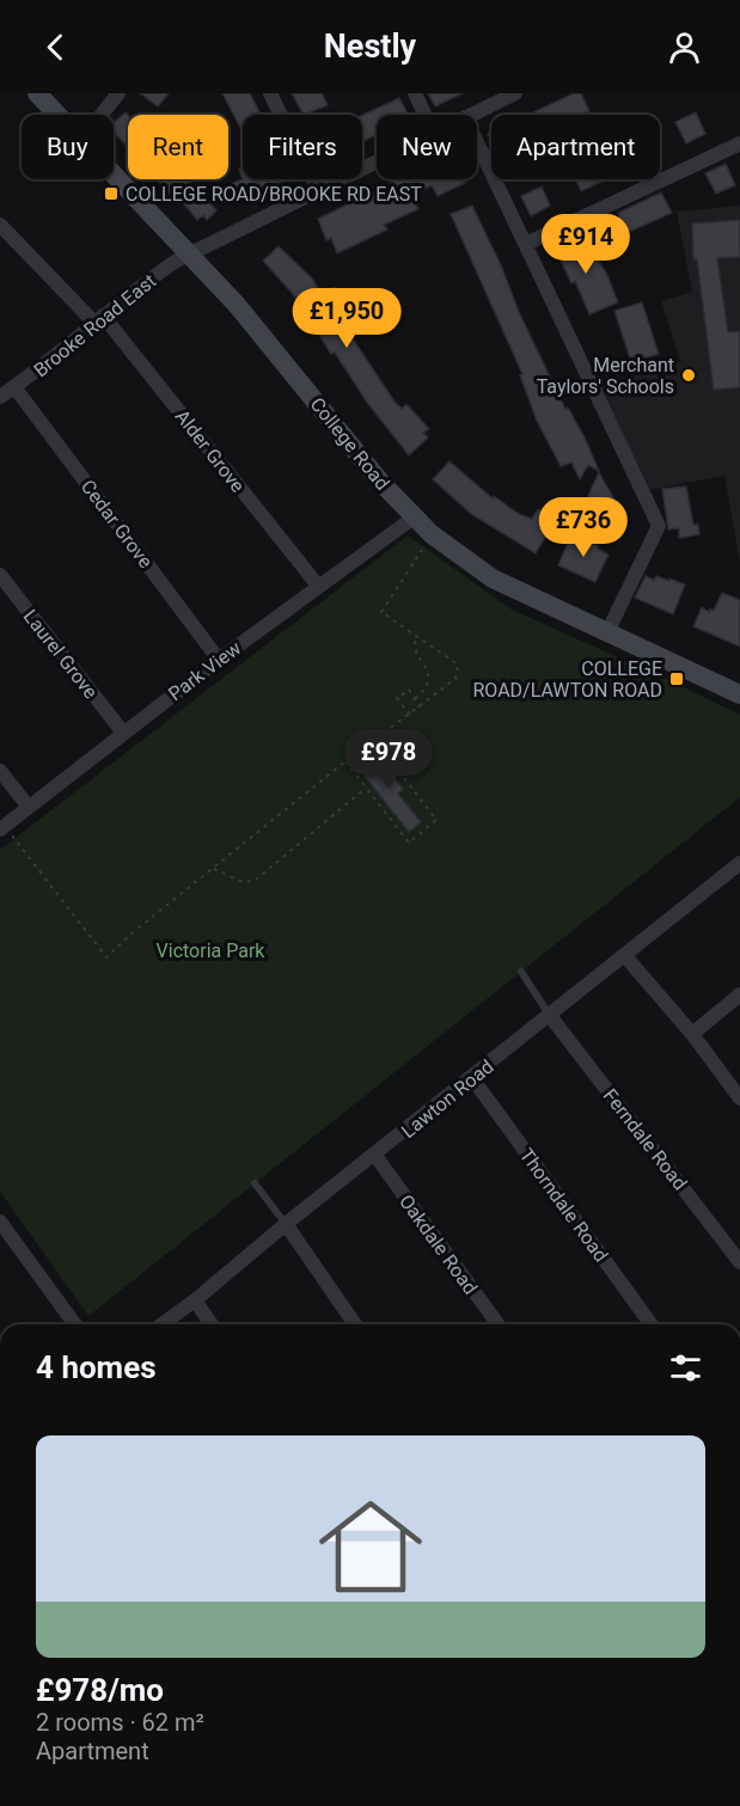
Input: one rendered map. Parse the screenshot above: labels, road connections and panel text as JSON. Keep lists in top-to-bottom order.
{
  "streets": {
    "street": [
      "Brooke Road East",
      "College Road",
      "Alder Grove",
      "Cedar Grove",
      "Laurel Grove",
      "Park View",
      "Lawton Road",
      "Ferndale Road",
      "Thorndale Road",
      "Oakdale Road"
    ]
  },
  "crossings": [
    ["Brooke Road East", "College Road"],
    ["Brooke Road East", "Alder Grove"],
    ["Brooke Road East", "Cedar Grove"],
    ["College Road", "Park View"],
    ["Alder Grove", "Park View"],
    ["Cedar Grove", "Park View"],
    ["Laurel Grove", "Park View"],
    ["Lawton Road", "Ferndale Road"],
    ["Lawton Road", "Thorndale Road"],
    ["Lawton Road", "Oakdale Road"]
  ],
  "parks": ["Victoria Park"],
  "places": {
    "transit": ["COLLEGE ROAD/BROOKE RD EAST", "COLLEGE ROAD/LAWTON ROAD"],
    "other": ["Merchant Taylors' Schools"]
  },
  "page": {
    "header": "Nestly",
    "chip": [
      "Buy",
      "Rent",
      "Filters",
      "New",
      "Apartment"
    ],
    "price": [
      "£914",
      "£1,950",
      "£736",
      "£978"
    ],
    "heading": "4 homes",
    "list": [
      {
        "name": "£978/mo",
        "note": "2 rooms · 62 m² · Apartment"
      }
    ]
  }
}
